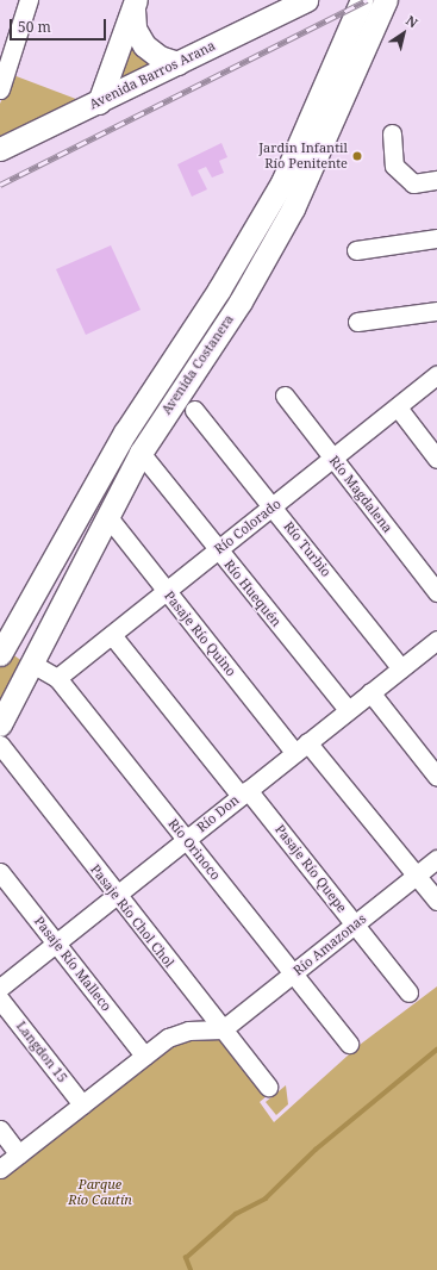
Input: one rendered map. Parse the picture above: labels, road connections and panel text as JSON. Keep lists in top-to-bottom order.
{
  "streets": {
    "main road": ["Avenida Barros Arana", "Avenida Costanera"],
    "street": [
      "Río Magdalena",
      "Río Colorado",
      "Río Turbio",
      "Río Huequén",
      "Pasaje Río Quino",
      "Río Don",
      "Río Orinoco",
      "Pasaje Río Quepe",
      "Pasaje Río Chol Chol",
      "Río Amazonas",
      "Pasaje Río Malleco",
      "Langdon 15"
    ]
  },
  "crossings": [
    ["Avenida Costanera", "Río Huequén"],
    ["Avenida Costanera", "Pasaje Río Quino"],
    ["Avenida Costanera", "Río Orinoco"],
    ["Río Magdalena", "Río Colorado"],
    ["Río Colorado", "Río Turbio"],
    ["Río Colorado", "Río Huequén"],
    ["Río Colorado", "Pasaje Río Quino"],
    ["Río Colorado", "Río Orinoco"],
    ["Río Colorado", "Pasaje Río Quepe"],
    ["Río Turbio", "Río Don"],
    ["Río Huequén", "Río Don"],
    ["Pasaje Río Quino", "Río Don"],
    ["Pasaje Río Quino", "Río Amazonas"],
    ["Río Don", "Río Orinoco"],
    ["Río Don", "Pasaje Río Quepe"],
    ["Río Don", "Pasaje Río Chol Chol"],
    ["Río Don", "Pasaje Río Malleco"],
    ["Río Orinoco", "Río Amazonas"],
    ["Pasaje Río Quepe", "Río Amazonas"],
    ["Pasaje Río Chol Chol", "Río Amazonas"]
  ],
  "parks": ["Parque Río Cautín"],
  "places": ["Jardin Infantil Río Penitente"],
  "scale_bar": "50 m",
  "north": "top right"
}
